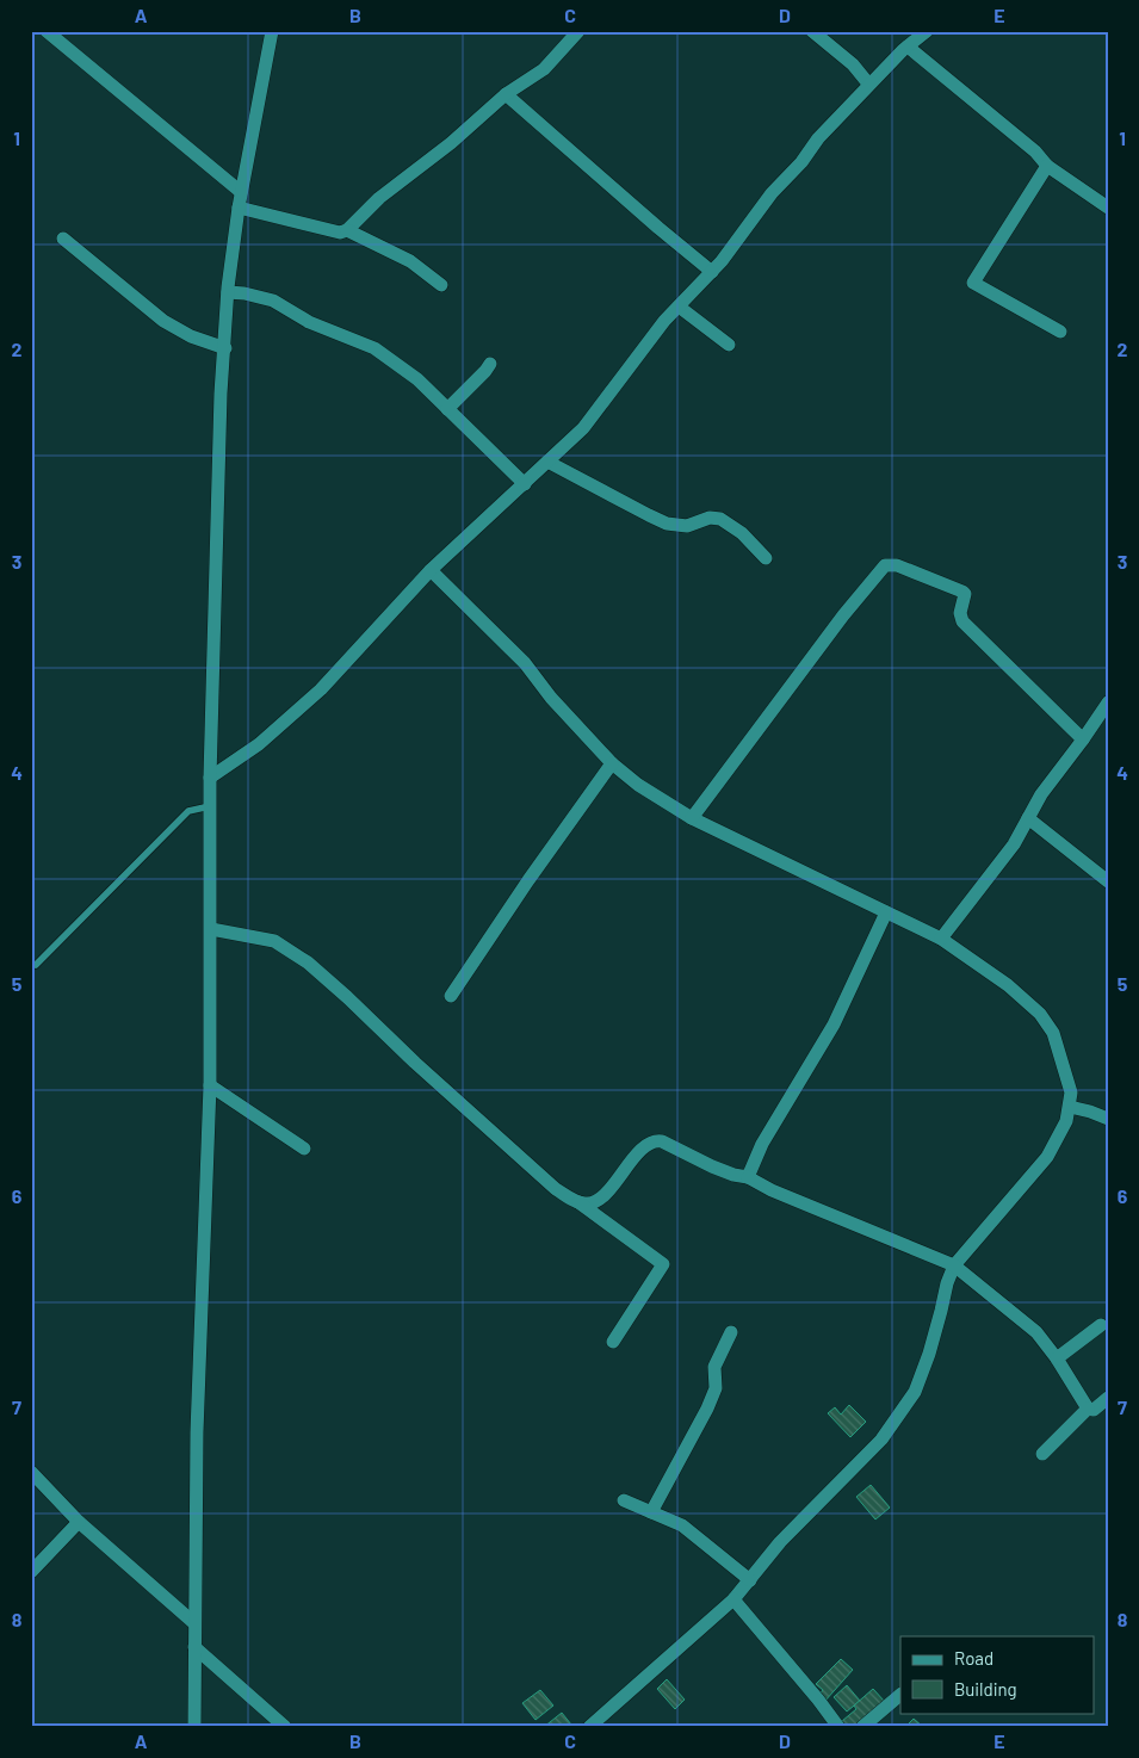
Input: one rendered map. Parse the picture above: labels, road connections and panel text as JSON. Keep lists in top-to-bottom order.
{
  "legend": ["Road", "Building"],
  "grid": {
    "columns": [
      "A",
      "B",
      "C",
      "D",
      "E"
    ],
    "rows": [
      "1",
      "2",
      "3",
      "4",
      "5",
      "6",
      "7",
      "8"
    ]
  }
}
